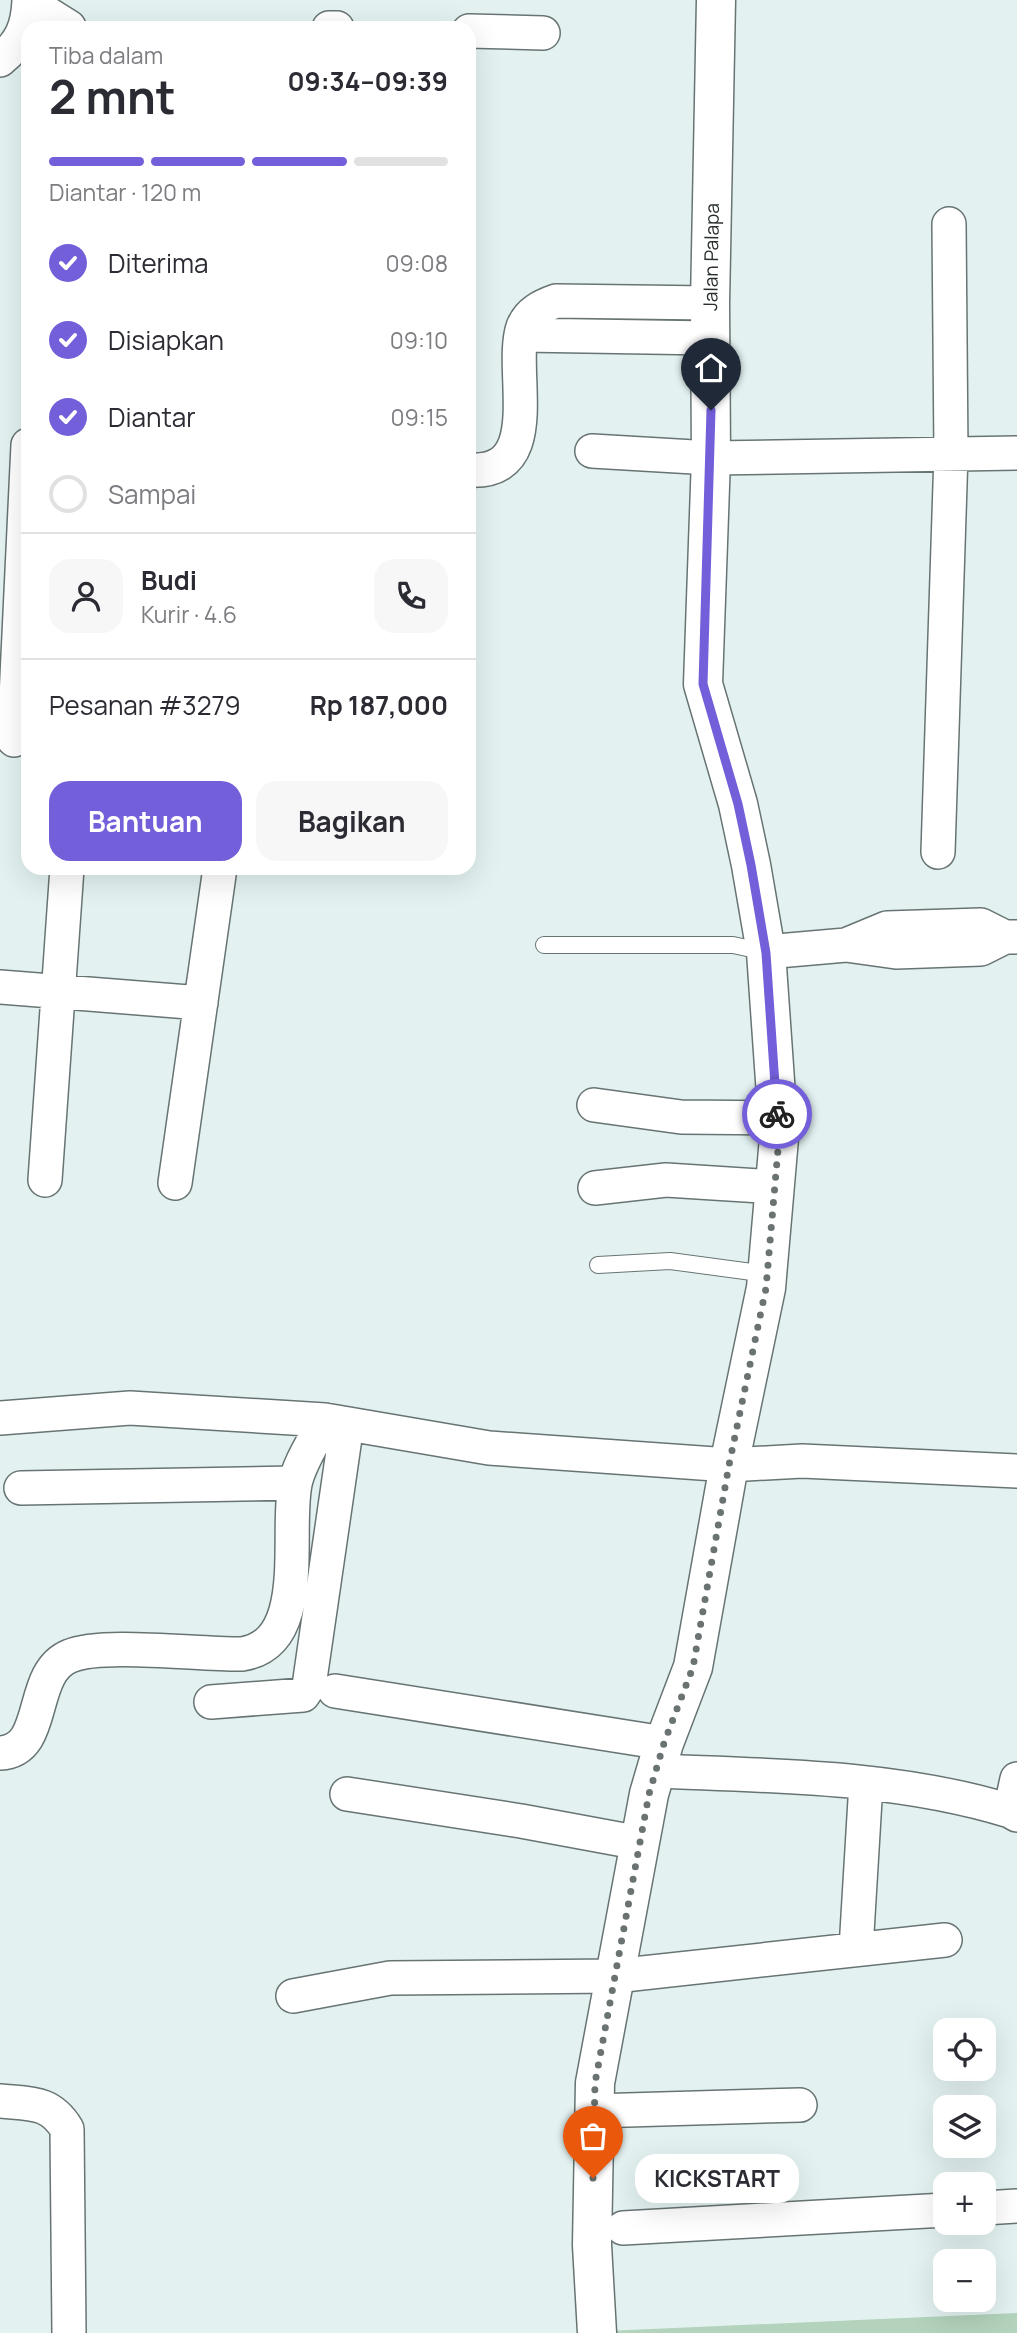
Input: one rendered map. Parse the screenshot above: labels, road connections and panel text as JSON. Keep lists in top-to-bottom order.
{
  "streets": {
    "street": ["Jalan Palapa"]
  },
  "places": ["KICKSTART"],
  "page": {
    "heading": ["2 mnt", "Tiba dalam", "09:34–09:39"],
    "panel": [
      "Budi",
      "Kurir · 4.6",
      "Pesanan #3279",
      "Rp 187,000"
    ],
    "bar": "Diantar · 120 m",
    "list": [
      ["Diterima", "09:08"],
      ["Disiapkan", "09:10"],
      ["Diantar", "09:15"],
      "Sampai"
    ],
    "buttons": ["Bantuan", "Bagikan"],
    "map_buttons": ["+", "−"],
    "bubble": "KICKSTART"
  }
}
